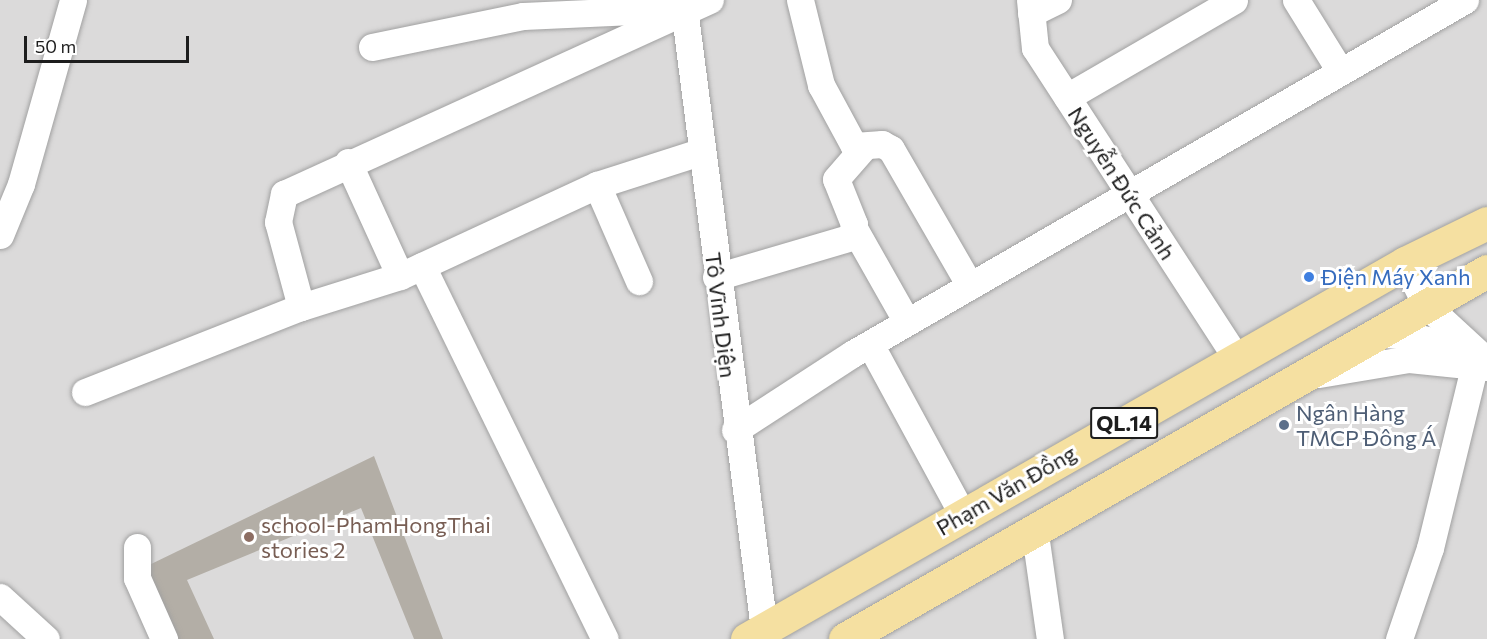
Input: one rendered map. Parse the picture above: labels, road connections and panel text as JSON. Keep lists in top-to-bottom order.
{
  "streets": {
    "main road": ["QL.14", "Phạm Văn Đồng"],
    "street": ["Nguyễn Đức Cảnh", "Tô Vĩnh Diện"]
  },
  "crossings": [
    ["Nguyễn Đức Cảnh", "Phạm Văn Đồng"],
    ["Tô Vĩnh Diện", "Phạm Văn Đồng"]
  ],
  "places": ["Điện Máy Xanh", "Ngân Hàng TMCP Đông Á", "school-PhamHongThai stories 2"],
  "scale_bar": "50 m"
}
